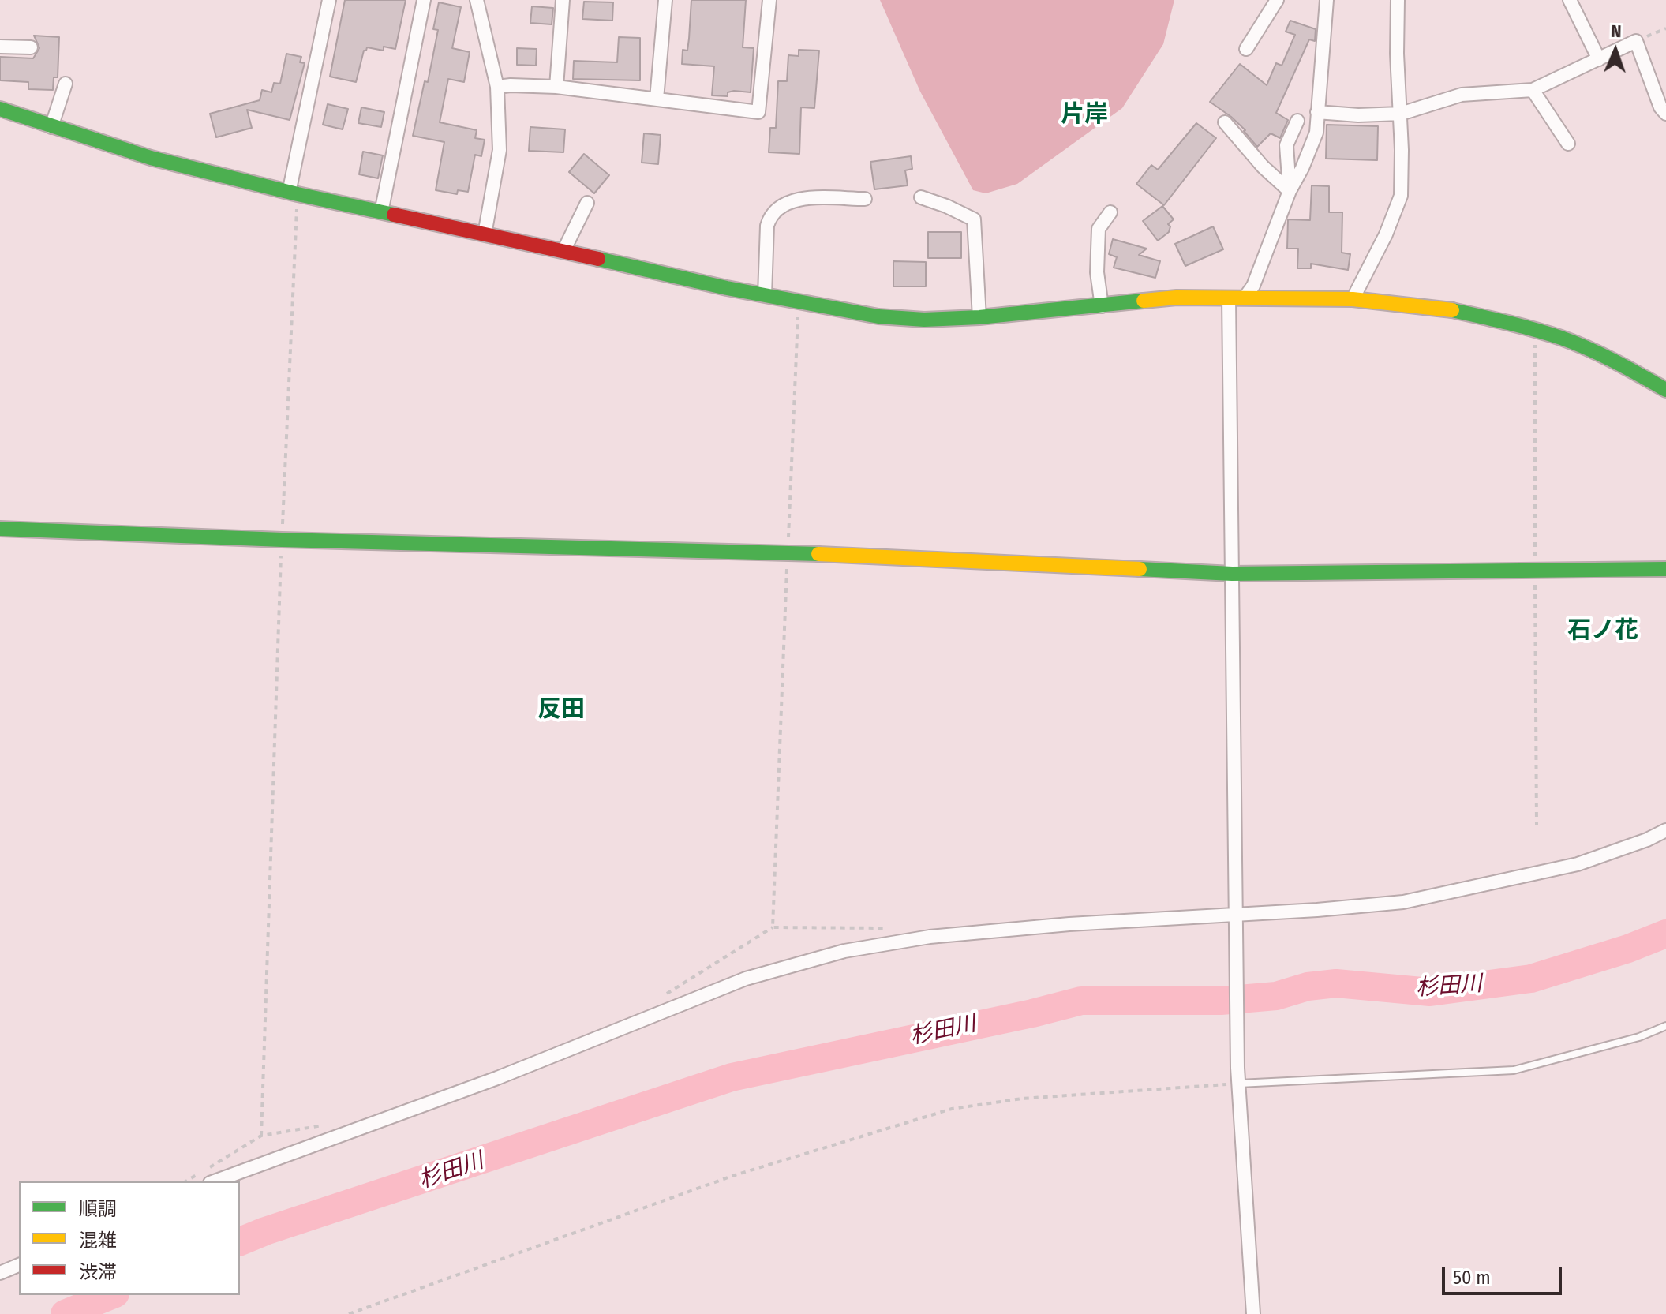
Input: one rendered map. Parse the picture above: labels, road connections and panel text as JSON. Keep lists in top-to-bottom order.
{
  "districts": ["片岸", "石ノ花", "反田"],
  "water": ["杉田川"],
  "legend": ["順調", "混雑", "渋滞"],
  "scale_bar": "50 m",
  "north": "top"
}
